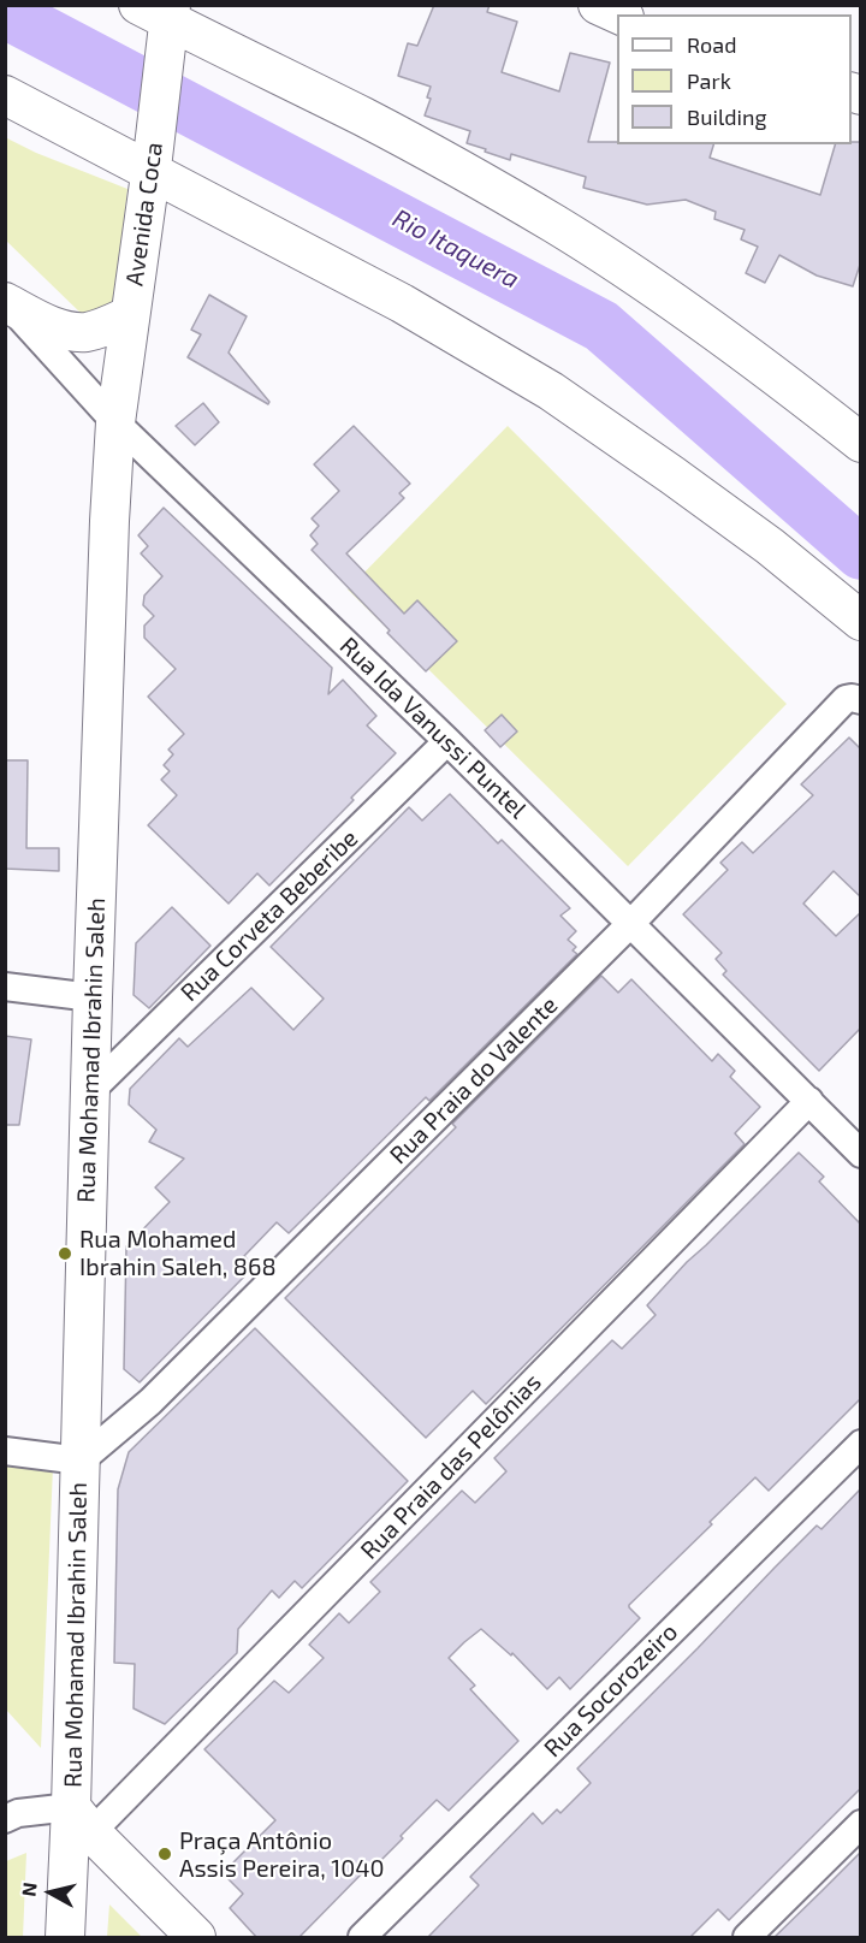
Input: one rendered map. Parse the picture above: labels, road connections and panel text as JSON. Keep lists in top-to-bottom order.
{
  "streets": {
    "street": [
      "Avenida Coca",
      "Rua Ida Vanussi Puntel",
      "Rua Corveta Beberibe",
      "Rua Mohamad Ibrahin Saleh",
      "Rua Praia do Valente",
      "Rua Praia das Pelônias",
      "Rua Socorozeiro"
    ]
  },
  "crossings": [
    ["Avenida Coca", "Rua Ida Vanussi Puntel"],
    ["Avenida Coca", "Rua Mohamad Ibrahin Saleh"],
    ["Rua Ida Vanussi Puntel", "Rua Corveta Beberibe"],
    ["Rua Ida Vanussi Puntel", "Rua Mohamad Ibrahin Saleh"],
    ["Rua Ida Vanussi Puntel", "Rua Praia do Valente"],
    ["Rua Ida Vanussi Puntel", "Rua Praia das Pelônias"],
    ["Rua Corveta Beberibe", "Rua Mohamad Ibrahin Saleh"],
    ["Rua Mohamad Ibrahin Saleh", "Rua Praia do Valente"],
    ["Rua Mohamad Ibrahin Saleh", "Rua Praia das Pelônias"]
  ],
  "water": ["Rio Itaquera"],
  "places": ["Rua Mohamed Ibrahin Saleh, 868", "Praça Antônio Assis Pereira, 1040"],
  "legend": ["Road", "Park", "Building"],
  "north": "left"
}
